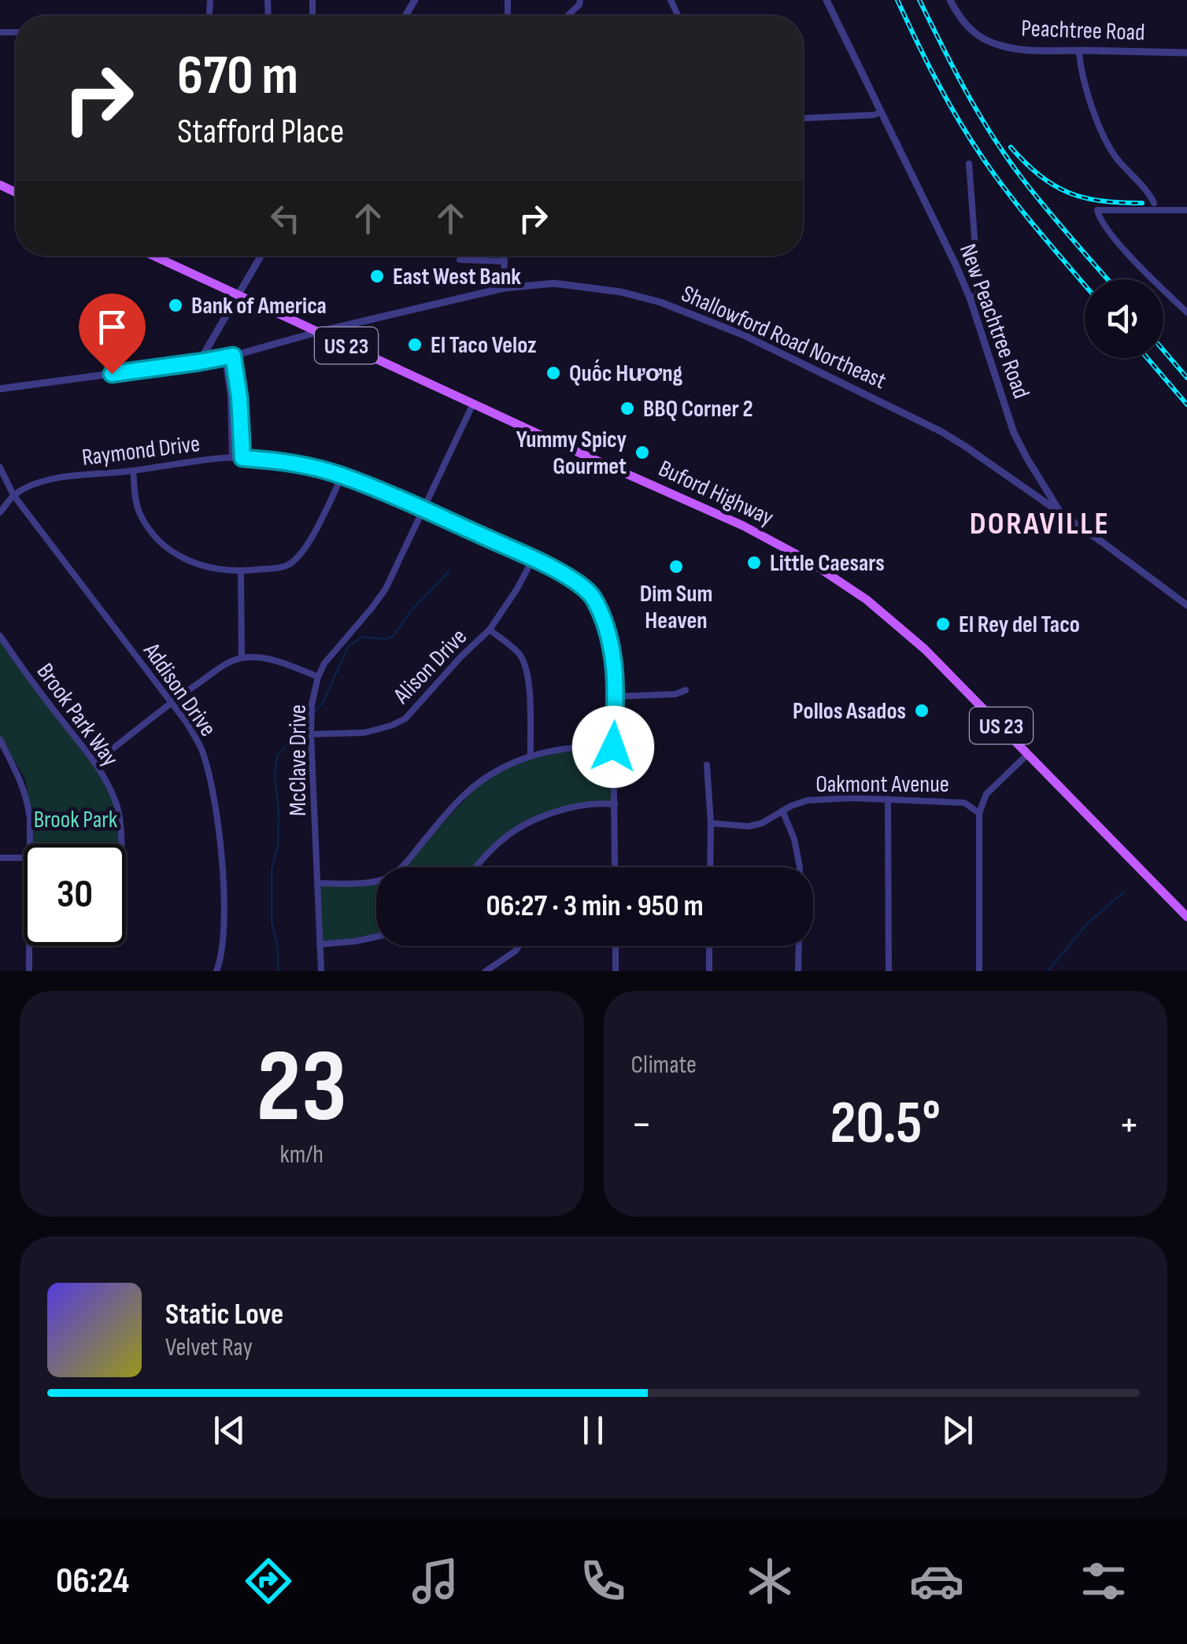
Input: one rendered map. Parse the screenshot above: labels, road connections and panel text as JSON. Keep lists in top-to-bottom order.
{
  "streets": {
    "main road": ["US 23", "Buford Highway"],
    "street": [
      "Peachtree Road",
      "New Peachtree Road",
      "Shallowford Road Northeast",
      "Raymond Drive",
      "Alison Drive",
      "Addison Drive",
      "Brook Park Way",
      "McClave Drive",
      "Oakmont Avenue"
    ]
  },
  "crossings": [
    ["New Peachtree Road", "Shallowford Road Northeast"],
    ["Shallowford Road Northeast", "Buford Highway"],
    ["Raymond Drive", "Alison Drive"],
    ["Raymond Drive", "Addison Drive"],
    ["Raymond Drive", "McClave Drive"],
    ["Buford Highway", "McClave Drive"],
    ["Buford Highway", "Oakmont Avenue"],
    ["Alison Drive", "McClave Drive"]
  ],
  "districts": ["DORAVILLE"],
  "parks": ["Brook Park"],
  "places": [
    "East West Bank",
    "Bank of America",
    "El Taco Veloz",
    "Quốc Hương",
    "BBQ Corner 2",
    "Yummy Spicy Gourmet",
    "Little Caesars",
    "Dim Sum Heaven",
    "El Rey del Taco",
    "Pollos Asados"
  ],
  "page": {
    "turn": ["670 m", "Stafford Place"],
    "limit": "30",
    "trip": "06:27 · 3 min · 950 m",
    "tile": [
      ["23", "km/h"],
      "Climate"
    ],
    "heat": ["−", "20.5°", "+"],
    "song": ["Static Love", "Velvet Ray"],
    "tabs": "06:24"
  }
}
